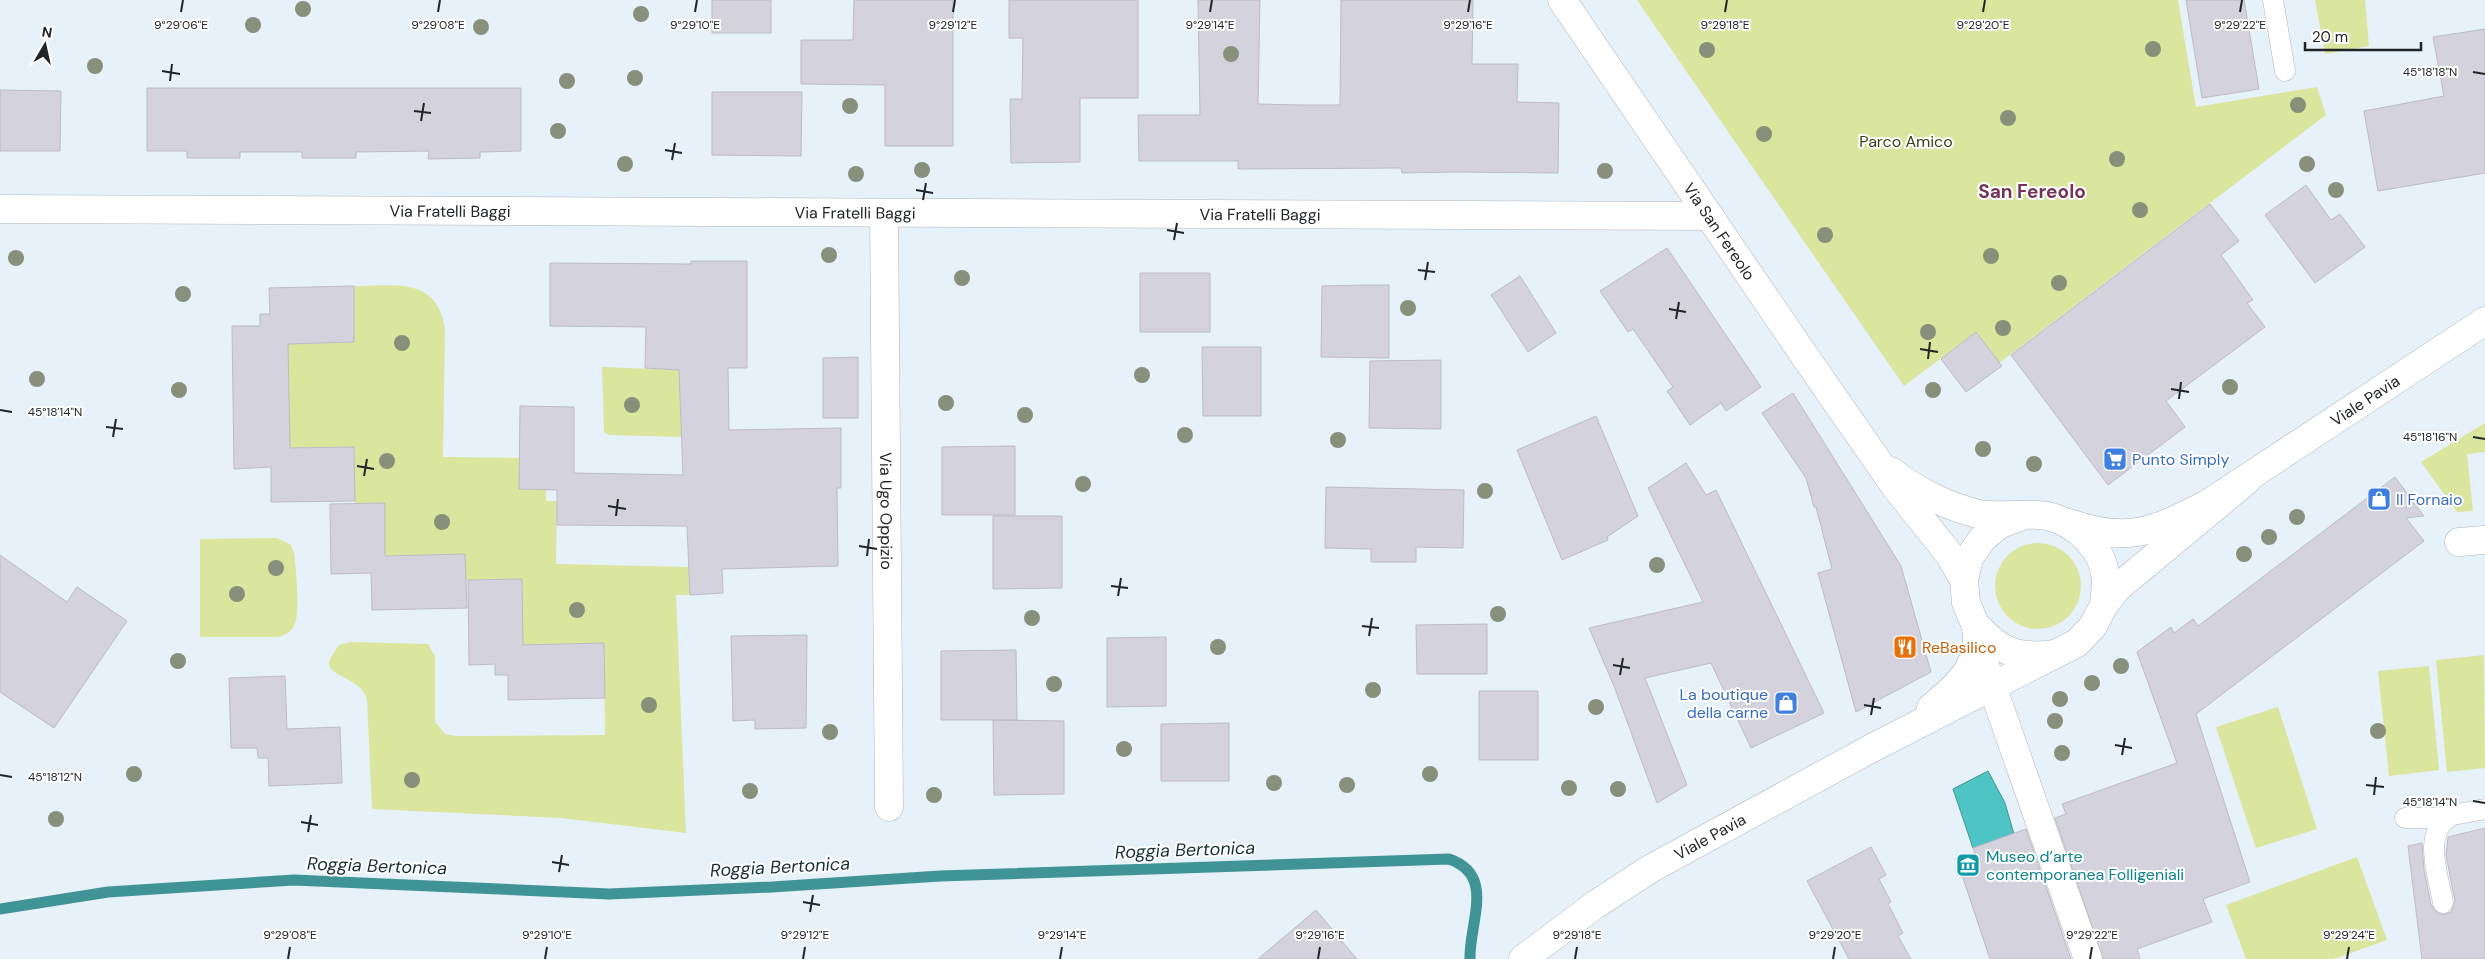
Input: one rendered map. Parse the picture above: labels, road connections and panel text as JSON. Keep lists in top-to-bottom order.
{
  "streets": {
    "street": [
      "Via Fratelli Baggi",
      "Via San Fereolo",
      "Viale Pavia",
      "Via Ugo Oppizio"
    ]
  },
  "crossings": [
    ["Via Fratelli Baggi", "Via San Fereolo"],
    ["Via Fratelli Baggi", "Via Ugo Oppizio"],
    ["Via San Fereolo", "Viale Pavia"]
  ],
  "districts": ["San Fereolo"],
  "water": ["Roggia Bertonica"],
  "parks": ["Parco Amico"],
  "places": {
    "supermarket": ["Punto Simply"],
    "shop": ["Il Fornaio", "La boutique della carne"],
    "restaurant": ["ReBasilico"],
    "museum": ["Museo d’arte contemporanea Folligeniali"]
  },
  "scale_bar": "20 m",
  "north": "top",
  "coordinates": [
    "9°29'06\"E",
    "9°29'08\"E",
    "9°29'10\"E",
    "9°29'12\"E",
    "9°29'14\"E",
    "9°29'16\"E",
    "9°29'18\"E",
    "9°29'20\"E",
    "9°29'22\"E",
    "45°18'18\"N",
    "45°18'14\"N",
    "45°18'16\"N",
    "45°18'12\"N",
    "9°29'24\"E"
  ]
}
